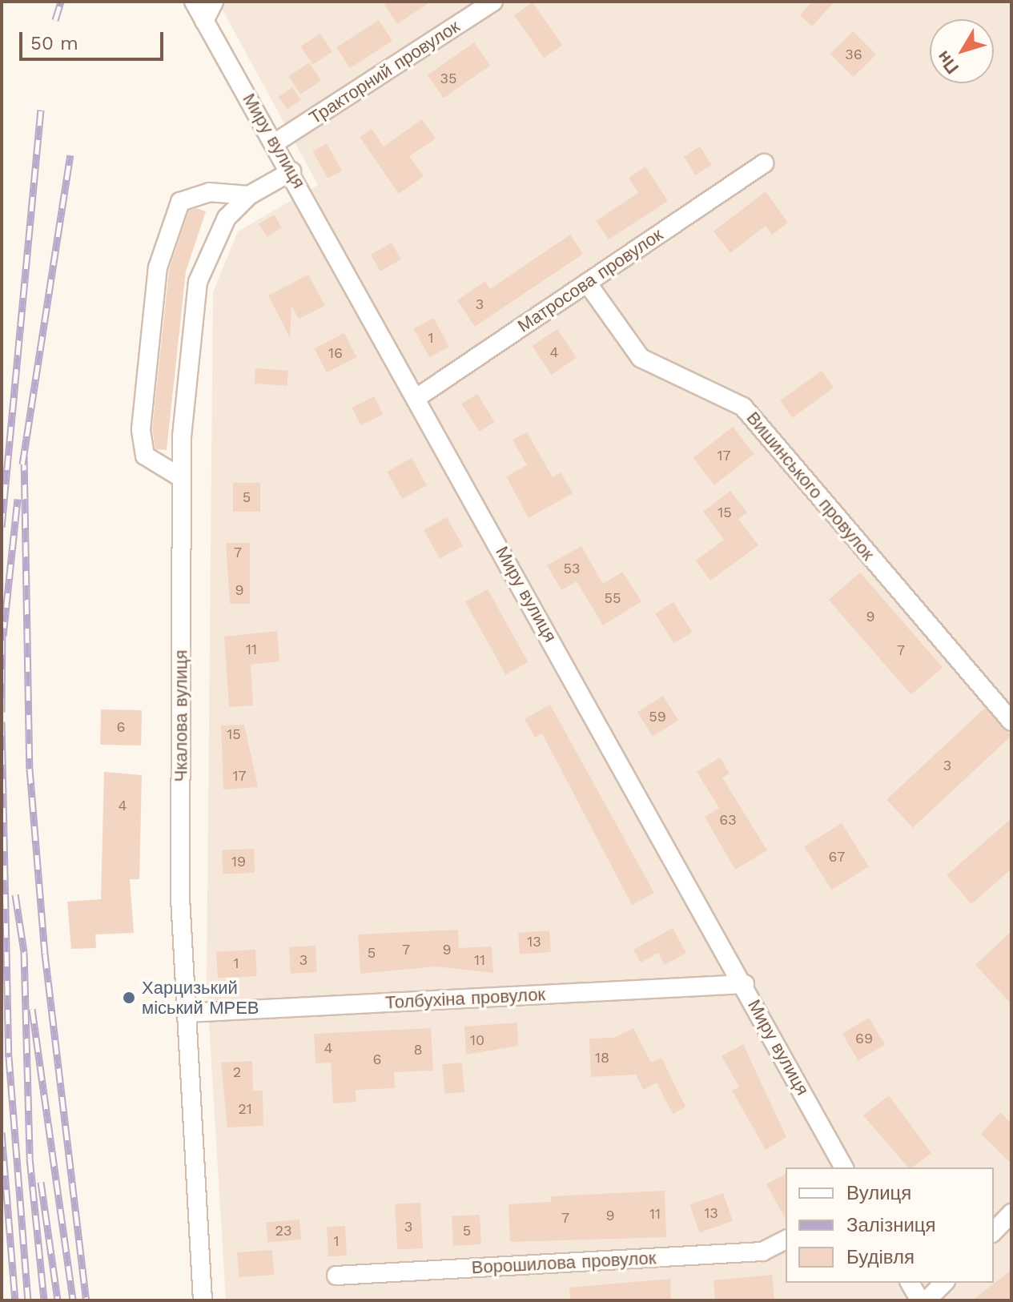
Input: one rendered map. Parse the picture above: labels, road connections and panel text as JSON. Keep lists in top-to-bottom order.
{
  "streets": {
    "street": [
      "Тракторний провулок",
      "Миру вулиця",
      "Матросова провулок",
      "Вишинського провулок",
      "Чкалова вулиця",
      "Толбухіна провулок",
      "Ворошилова провулок"
    ]
  },
  "crossings": [
    ["Тракторний провулок", "Миру вулиця"],
    ["Миру вулиця", "Матросова провулок"],
    ["Миру вулиця", "Чкалова вулиця"],
    ["Миру вулиця", "Толбухіна провулок"],
    ["Матросова провулок", "Вишинського провулок"],
    ["Чкалова вулиця", "Толбухіна провулок"]
  ],
  "places": ["Харцизький міський МРЕВ"],
  "house_numbers": [
    "36",
    "35",
    "3",
    "1",
    "4",
    "16",
    "17",
    "5",
    "15",
    "7",
    "53",
    "9",
    "55",
    "9",
    "11",
    "7",
    "59",
    "6",
    "15",
    "3",
    "17",
    "4",
    "63",
    "67",
    "19",
    "13",
    "7",
    "9",
    "5",
    "3",
    "11",
    "1",
    "69",
    "10",
    "4",
    "8",
    "18",
    "6",
    "2",
    "21",
    "13",
    "11",
    "9",
    "7",
    "3",
    "23",
    "5",
    "1"
  ],
  "legend": ["Вулиця", "Залізниця", "Будівля"],
  "scale_bar": "50 m",
  "north": "bottom left"
}
